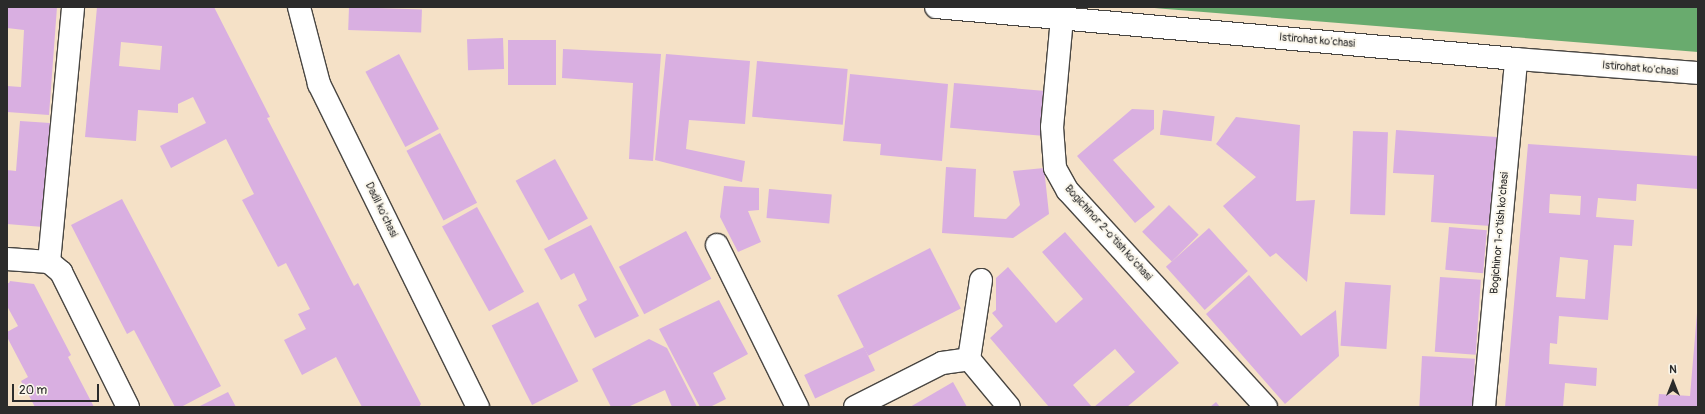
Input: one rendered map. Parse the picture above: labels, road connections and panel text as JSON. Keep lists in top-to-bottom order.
{
  "streets": {
    "street": [
      "Istirohat ko'chasi",
      "Dadil ko'chasi",
      "Bogichinor 2-o'tish ko'chasi",
      "Bogichinor 1-o'tish ko'chasi"
    ]
  },
  "crossings": [
    ["Istirohat ko'chasi", "Bogichinor 2-o'tish ko'chasi"],
    ["Istirohat ko'chasi", "Bogichinor 1-o'tish ko'chasi"]
  ],
  "scale_bar": "20 m",
  "north": "top"
}
